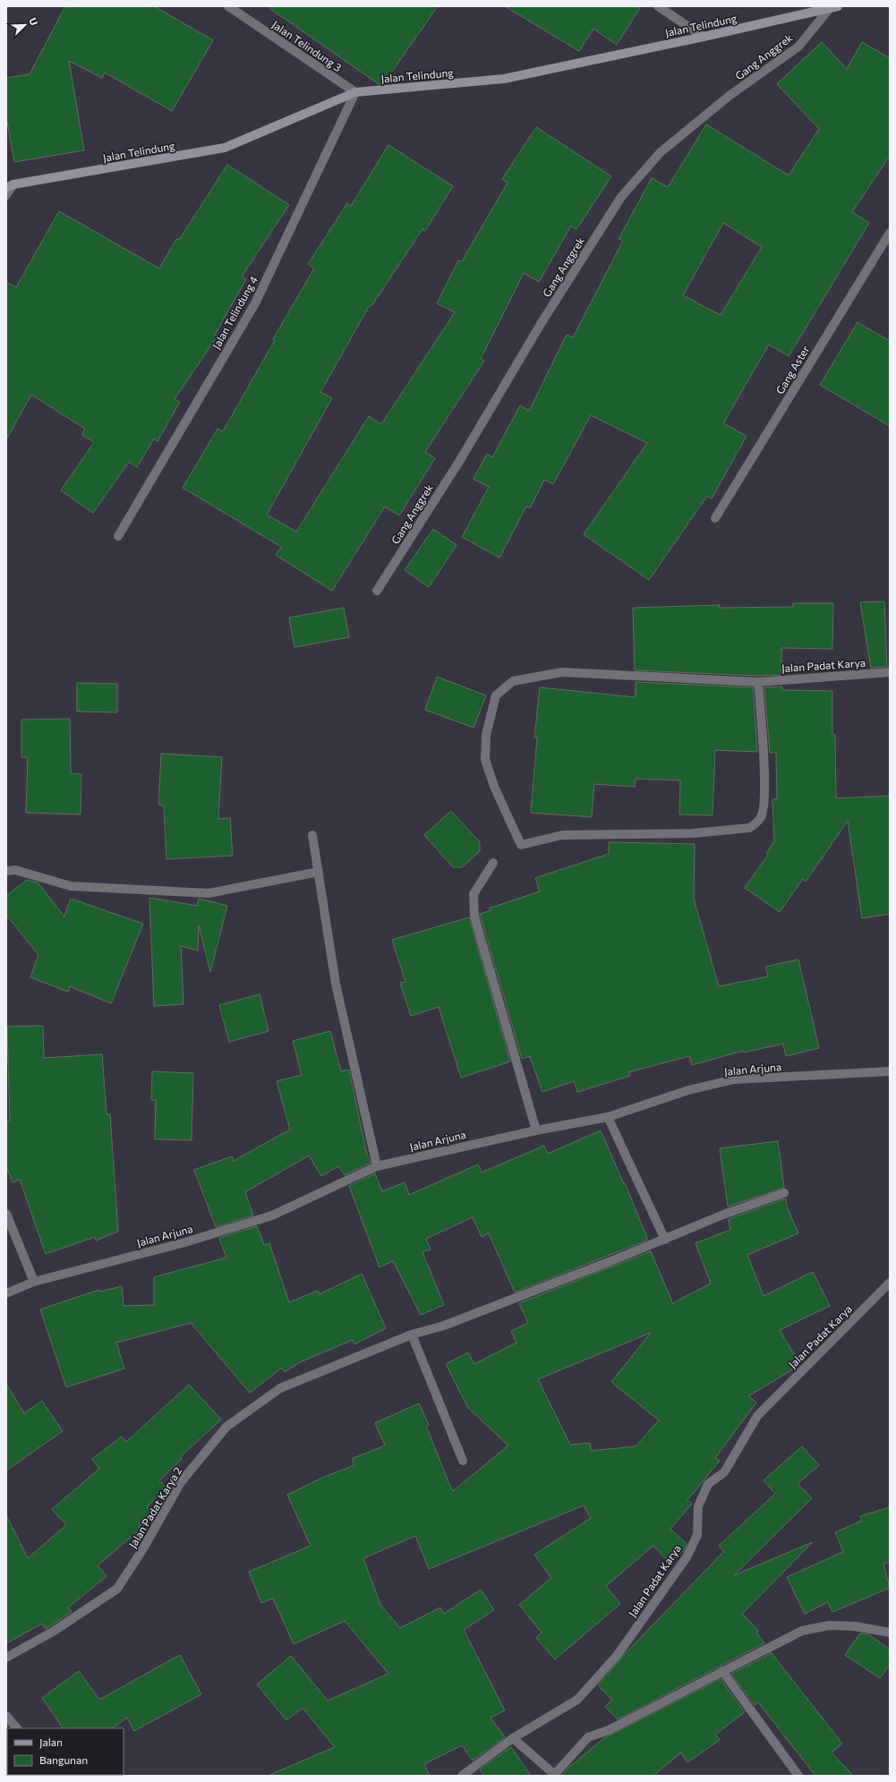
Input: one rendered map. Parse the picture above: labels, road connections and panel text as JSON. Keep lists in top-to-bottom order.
{
  "streets": {
    "main road": ["Jalan Telindung"],
    "street": [
      "Jalan Telindung 3",
      "Gang Anggrek",
      "Jalan Telindung 4",
      "Gang Aster",
      "Jalan Padat Karya",
      "Jalan Arjuna",
      "Jalan Padat Karya 2"
    ]
  },
  "crossings": [
    ["Jalan Telindung", "Jalan Telindung 3"],
    ["Jalan Telindung", "Gang Anggrek"],
    ["Jalan Telindung", "Jalan Telindung 4"],
    ["Jalan Telindung 3", "Jalan Telindung 4"]
  ],
  "legend": ["Jalan", "Bangunan"],
  "north": "top right"
}
